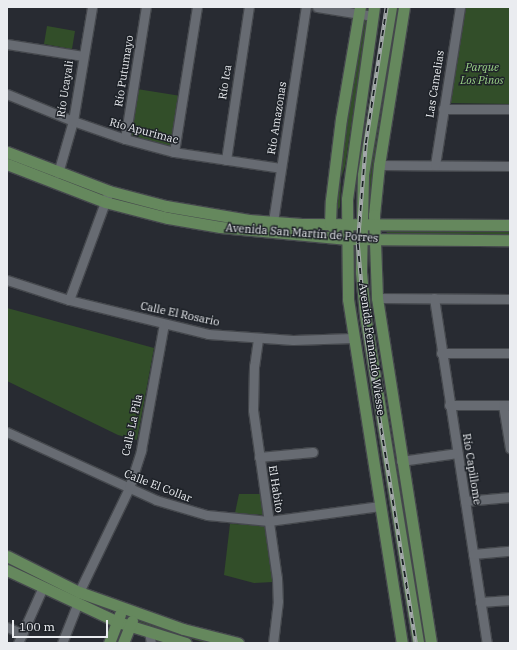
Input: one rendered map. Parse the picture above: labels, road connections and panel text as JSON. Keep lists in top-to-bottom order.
{
  "streets": {
    "main road": ["Avenida San Martín de Porres", "Avenida Fernando Wiesse"],
    "street": [
      "Río Putumayo",
      "Río Ica",
      "Las Camelias",
      "Río Ucayali",
      "Río Amazonas",
      "Río Apurimac",
      "Calle El Rosario",
      "Calle La Pila",
      "Río Capillome",
      "Calle El Collar",
      "El Habito"
    ]
  },
  "crossings": [
    ["Río Putumayo", "Río Apurimac"],
    ["Río Ica", "Río Apurimac"],
    ["Río Ucayali", "Río Apurimac"],
    ["Río Ucayali", "Avenida San Martín de Porres"],
    ["Río Amazonas", "Río Apurimac"],
    ["Río Amazonas", "Avenida San Martín de Porres"],
    ["Avenida San Martín de Porres", "Avenida Fernando Wiesse"],
    ["Calle El Rosario", "Avenida Fernando Wiesse"],
    ["Calle El Rosario", "Calle La Pila"],
    ["Calle El Rosario", "El Habito"],
    ["Avenida Fernando Wiesse", "Calle El Collar"],
    ["Calle La Pila", "Calle El Collar"],
    ["Calle El Collar", "El Habito"]
  ],
  "parks": ["Parque Los Pinos"],
  "scale_bar": "100 m"
}
